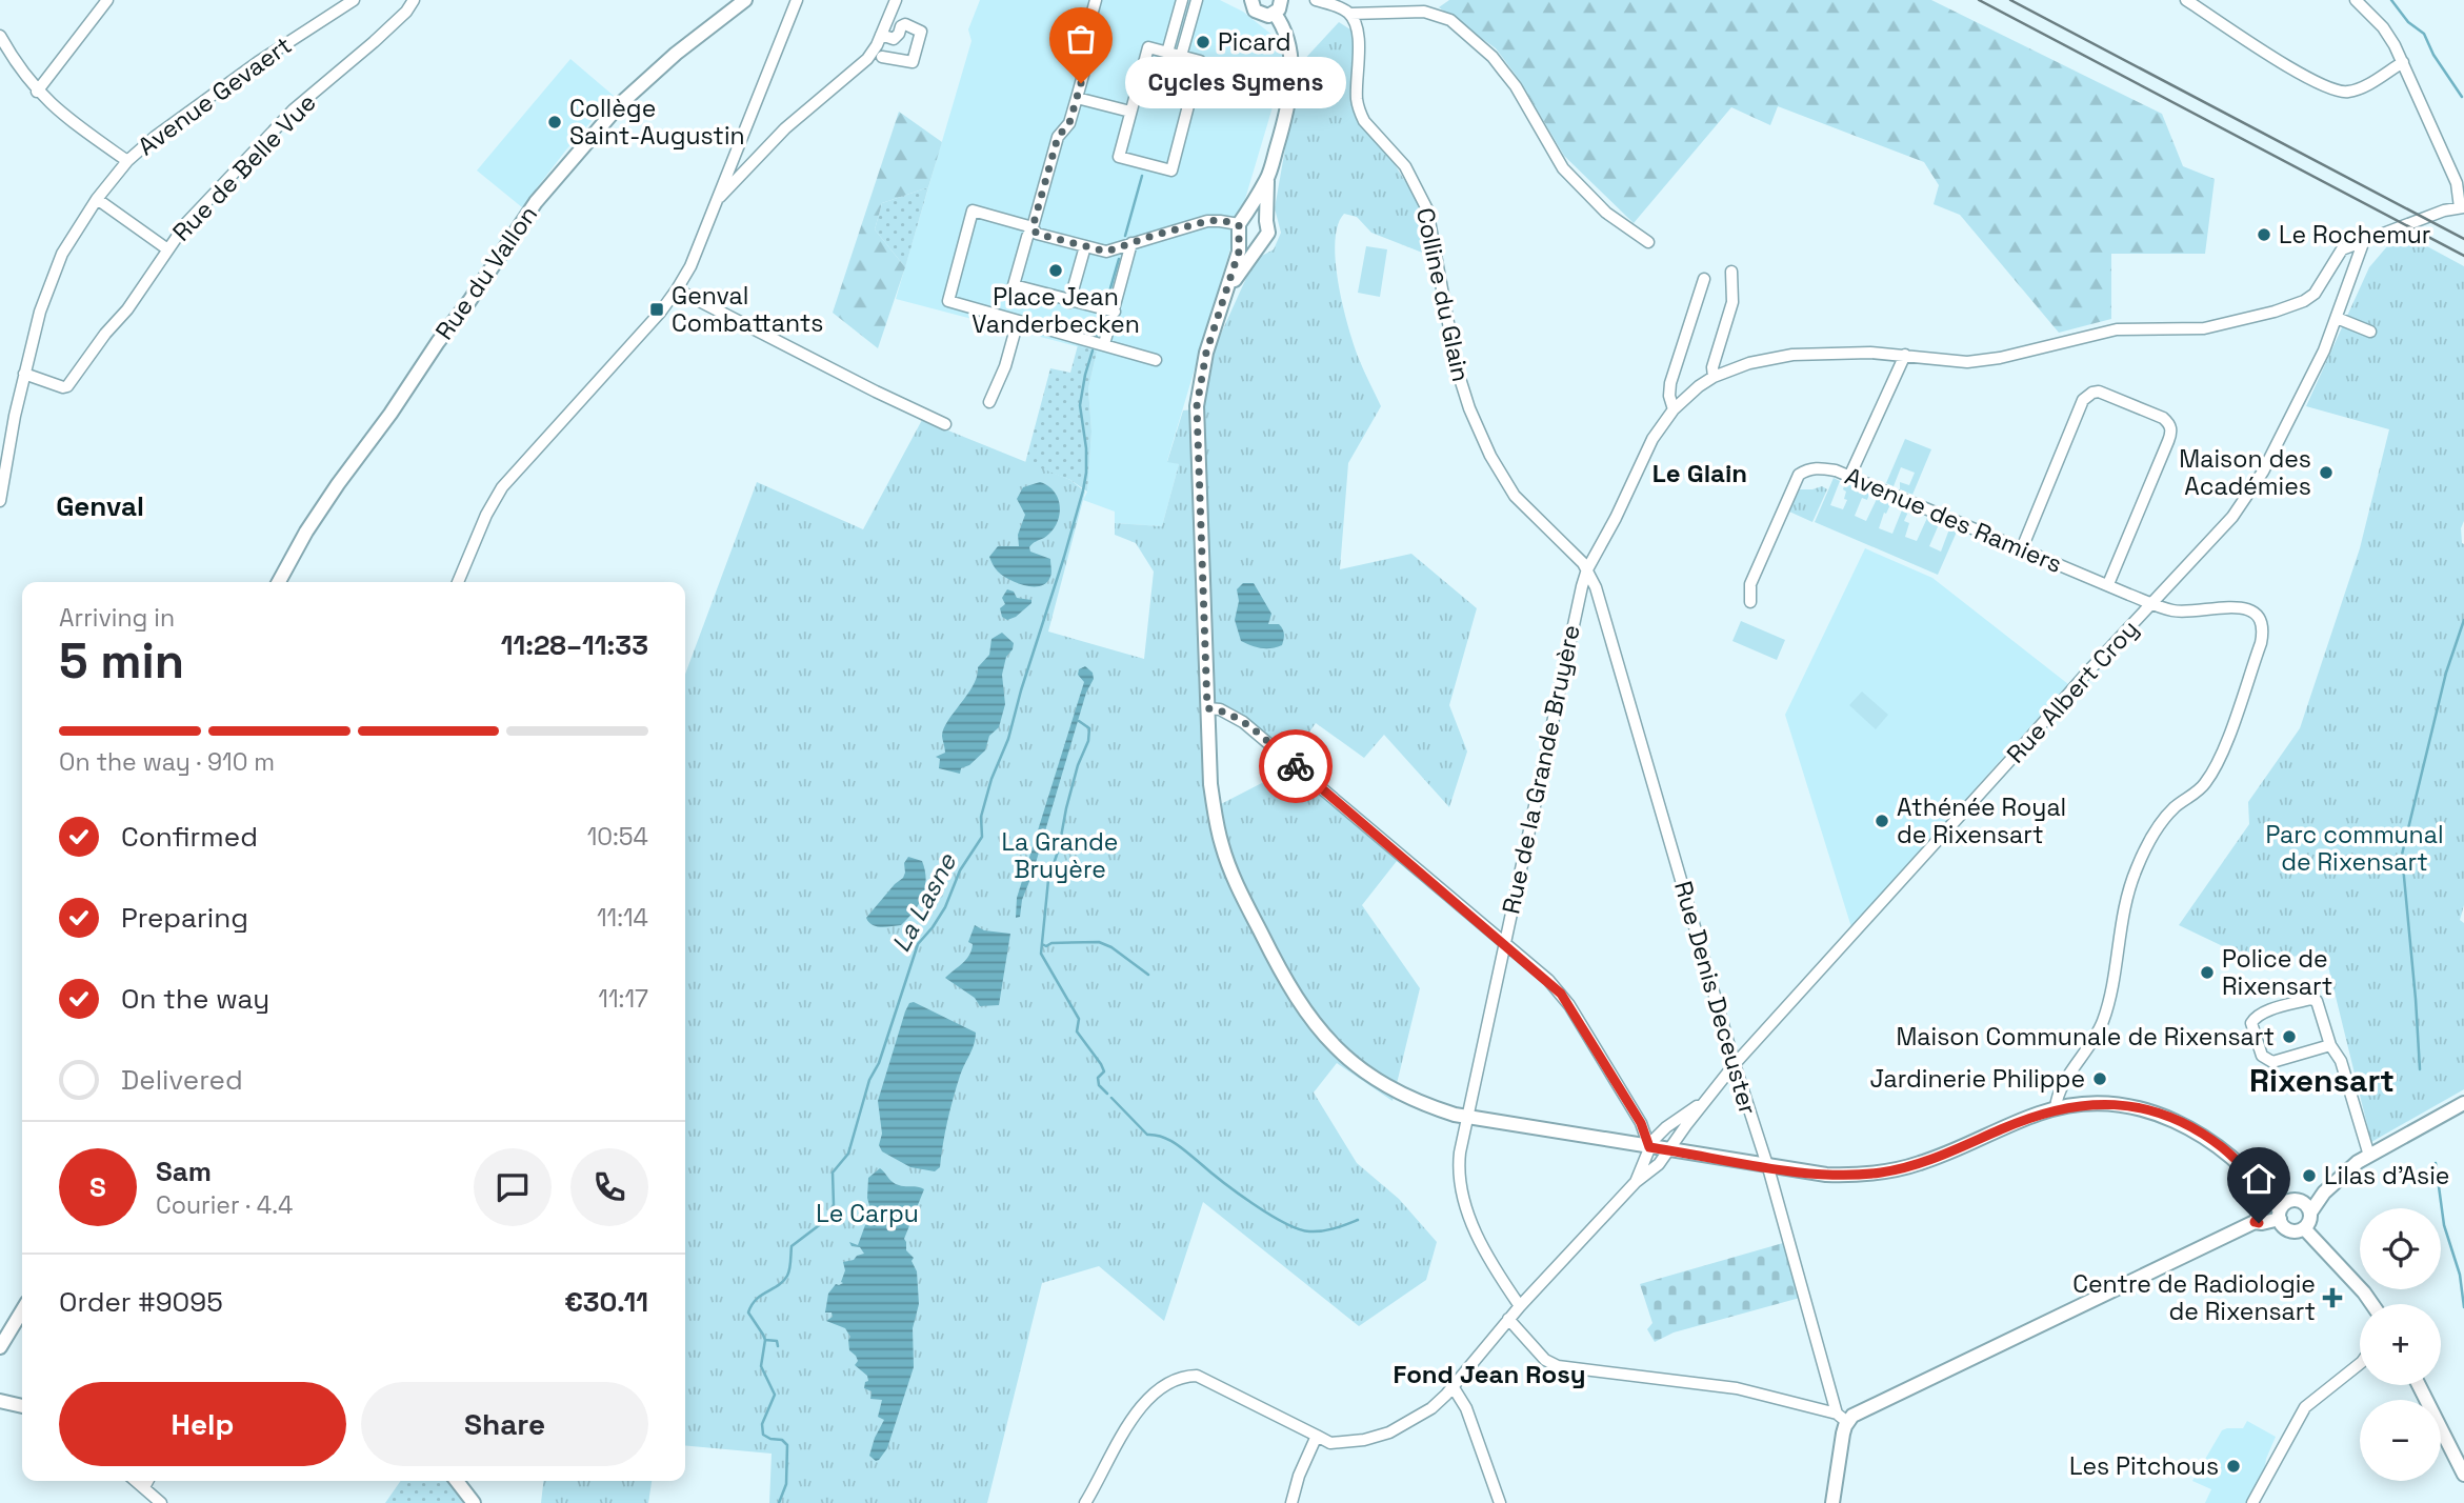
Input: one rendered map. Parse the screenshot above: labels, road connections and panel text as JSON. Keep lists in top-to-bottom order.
{
  "streets": {
    "main road": ["Rue du Vallon"],
    "street": [
      "Avenue Gevaert",
      "Rue de Belle Vue",
      "Colline du Glain",
      "Avenue des Ramiers",
      "Rue Albert Croy",
      "Rue de la Grande Bruyère",
      "Rue Denis Deceuster"
    ]
  },
  "crossings": [
    ["Avenue Gevaert", "Rue de Belle Vue"],
    ["Colline du Glain", "Rue de la Grande Bruyère"],
    ["Colline du Glain", "Rue Denis Deceuster"],
    ["Avenue des Ramiers", "Rue Albert Croy"],
    ["Rue Albert Croy", "Rue de la Grande Bruyère"],
    ["Rue Albert Croy", "Rue Denis Deceuster"],
    ["Rue de la Grande Bruyère", "Rue Denis Deceuster"]
  ],
  "districts": [
    "Le Glain",
    "Genval",
    "Rixensart",
    "Fond Jean Rosy"
  ],
  "water": ["La Lasne"],
  "parks": ["Parc communal de Rixensart", "La Grande Bruyère", "Le Carpu"],
  "places": {
    "other": [
      "Picard",
      "Cycles Symens",
      "Collège Saint-Augustin",
      "Le Rochemur",
      "Place Jean Vanderbecken",
      "Maison des Académies",
      "Athénée Royal de Rixensart",
      "Police de Rixensart",
      "Maison Communale de Rixensart",
      "Jardinerie Philippe",
      "Lilas d'Asie",
      "Les Pitchous"
    ],
    "transit": ["Genval Combattants"],
    "health": ["Centre de Radiologie de Rixensart"]
  },
  "page": {
    "bubble": "Cycles Symens",
    "heading": ["5 min", "Arriving in", "11:28–11:33"],
    "panel": [
      "Sam",
      "Courier · 4.4",
      "Order #9095",
      "€30.11"
    ],
    "bar": "On the way · 910 m",
    "list": [
      ["Confirmed", "10:54"],
      ["Preparing", "11:14"],
      ["On the way", "11:17"],
      "Delivered"
    ],
    "round": "S",
    "map_buttons": ["+", "−"],
    "buttons": ["Help", "Share"]
  }
}
